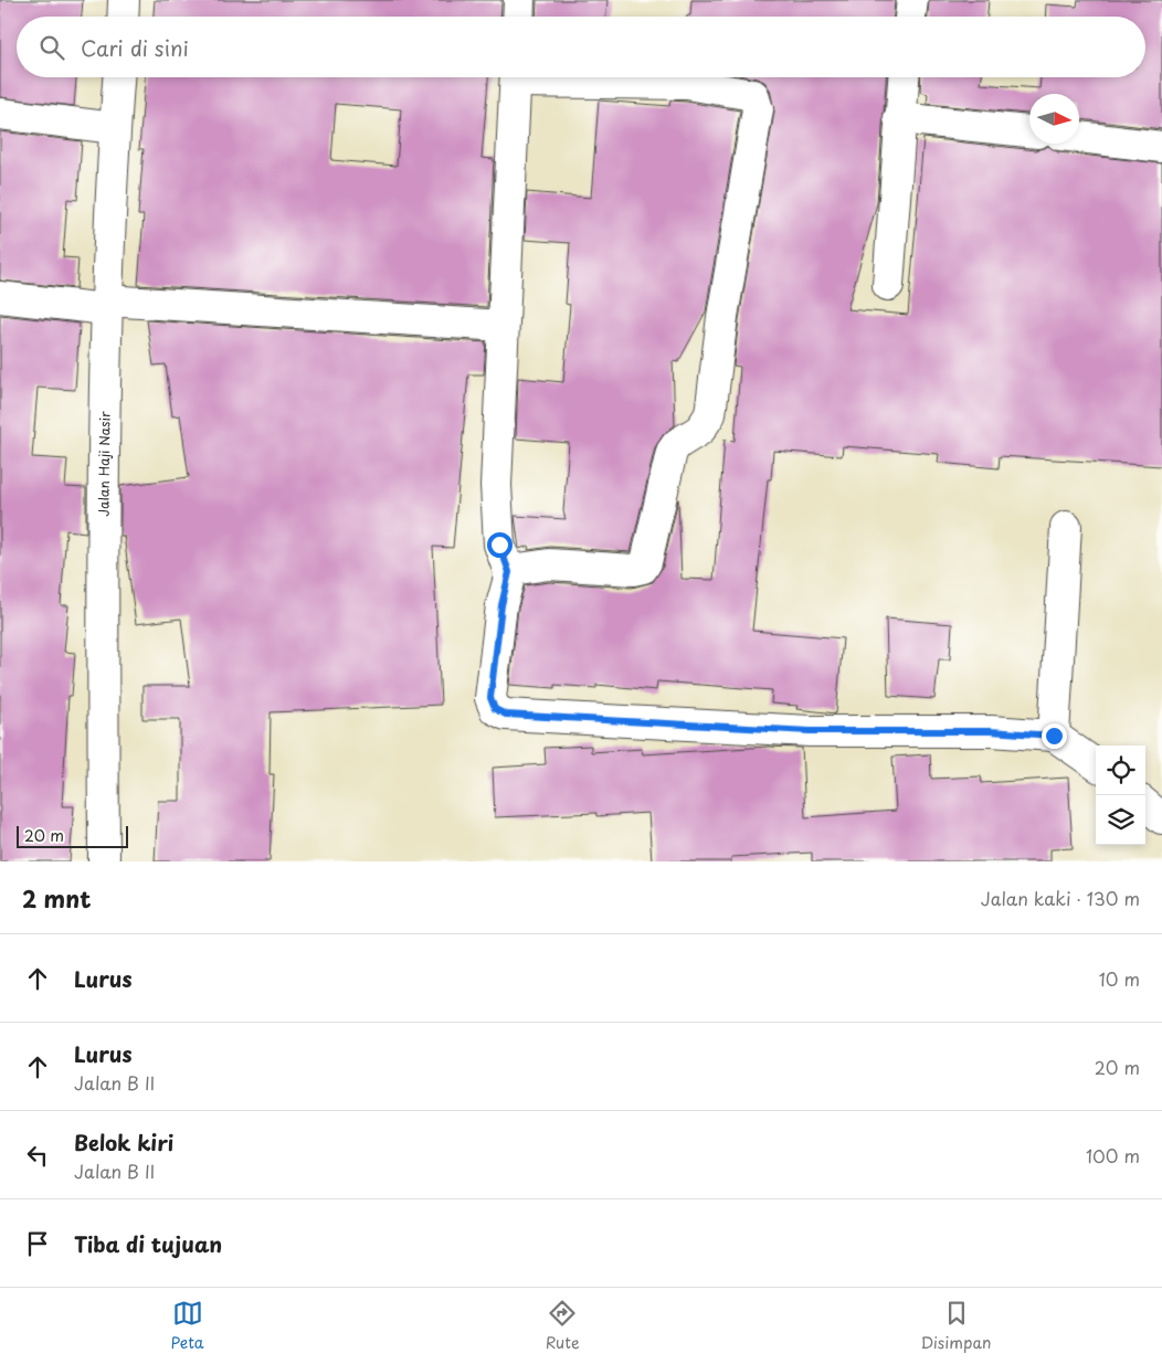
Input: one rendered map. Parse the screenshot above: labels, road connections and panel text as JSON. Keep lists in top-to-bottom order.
{
  "streets": {
    "street": ["Jalan Haji Nasir"]
  },
  "scale_bar": "20 m",
  "north": "right",
  "page": {
    "search": "Cari di sini",
    "scale": "20 m",
    "heading": ["2 mnt", "Jalan kaki · 130 m"],
    "list": [
      ["Lurus", "10 m"],
      ["Lurus", "Jalan B II", "20 m"],
      ["Belok kiri", "Jalan B II", "100 m"],
      "Tiba di tujuan"
    ],
    "nav": ["Peta", "Rute", "Disimpan"]
  }
}
